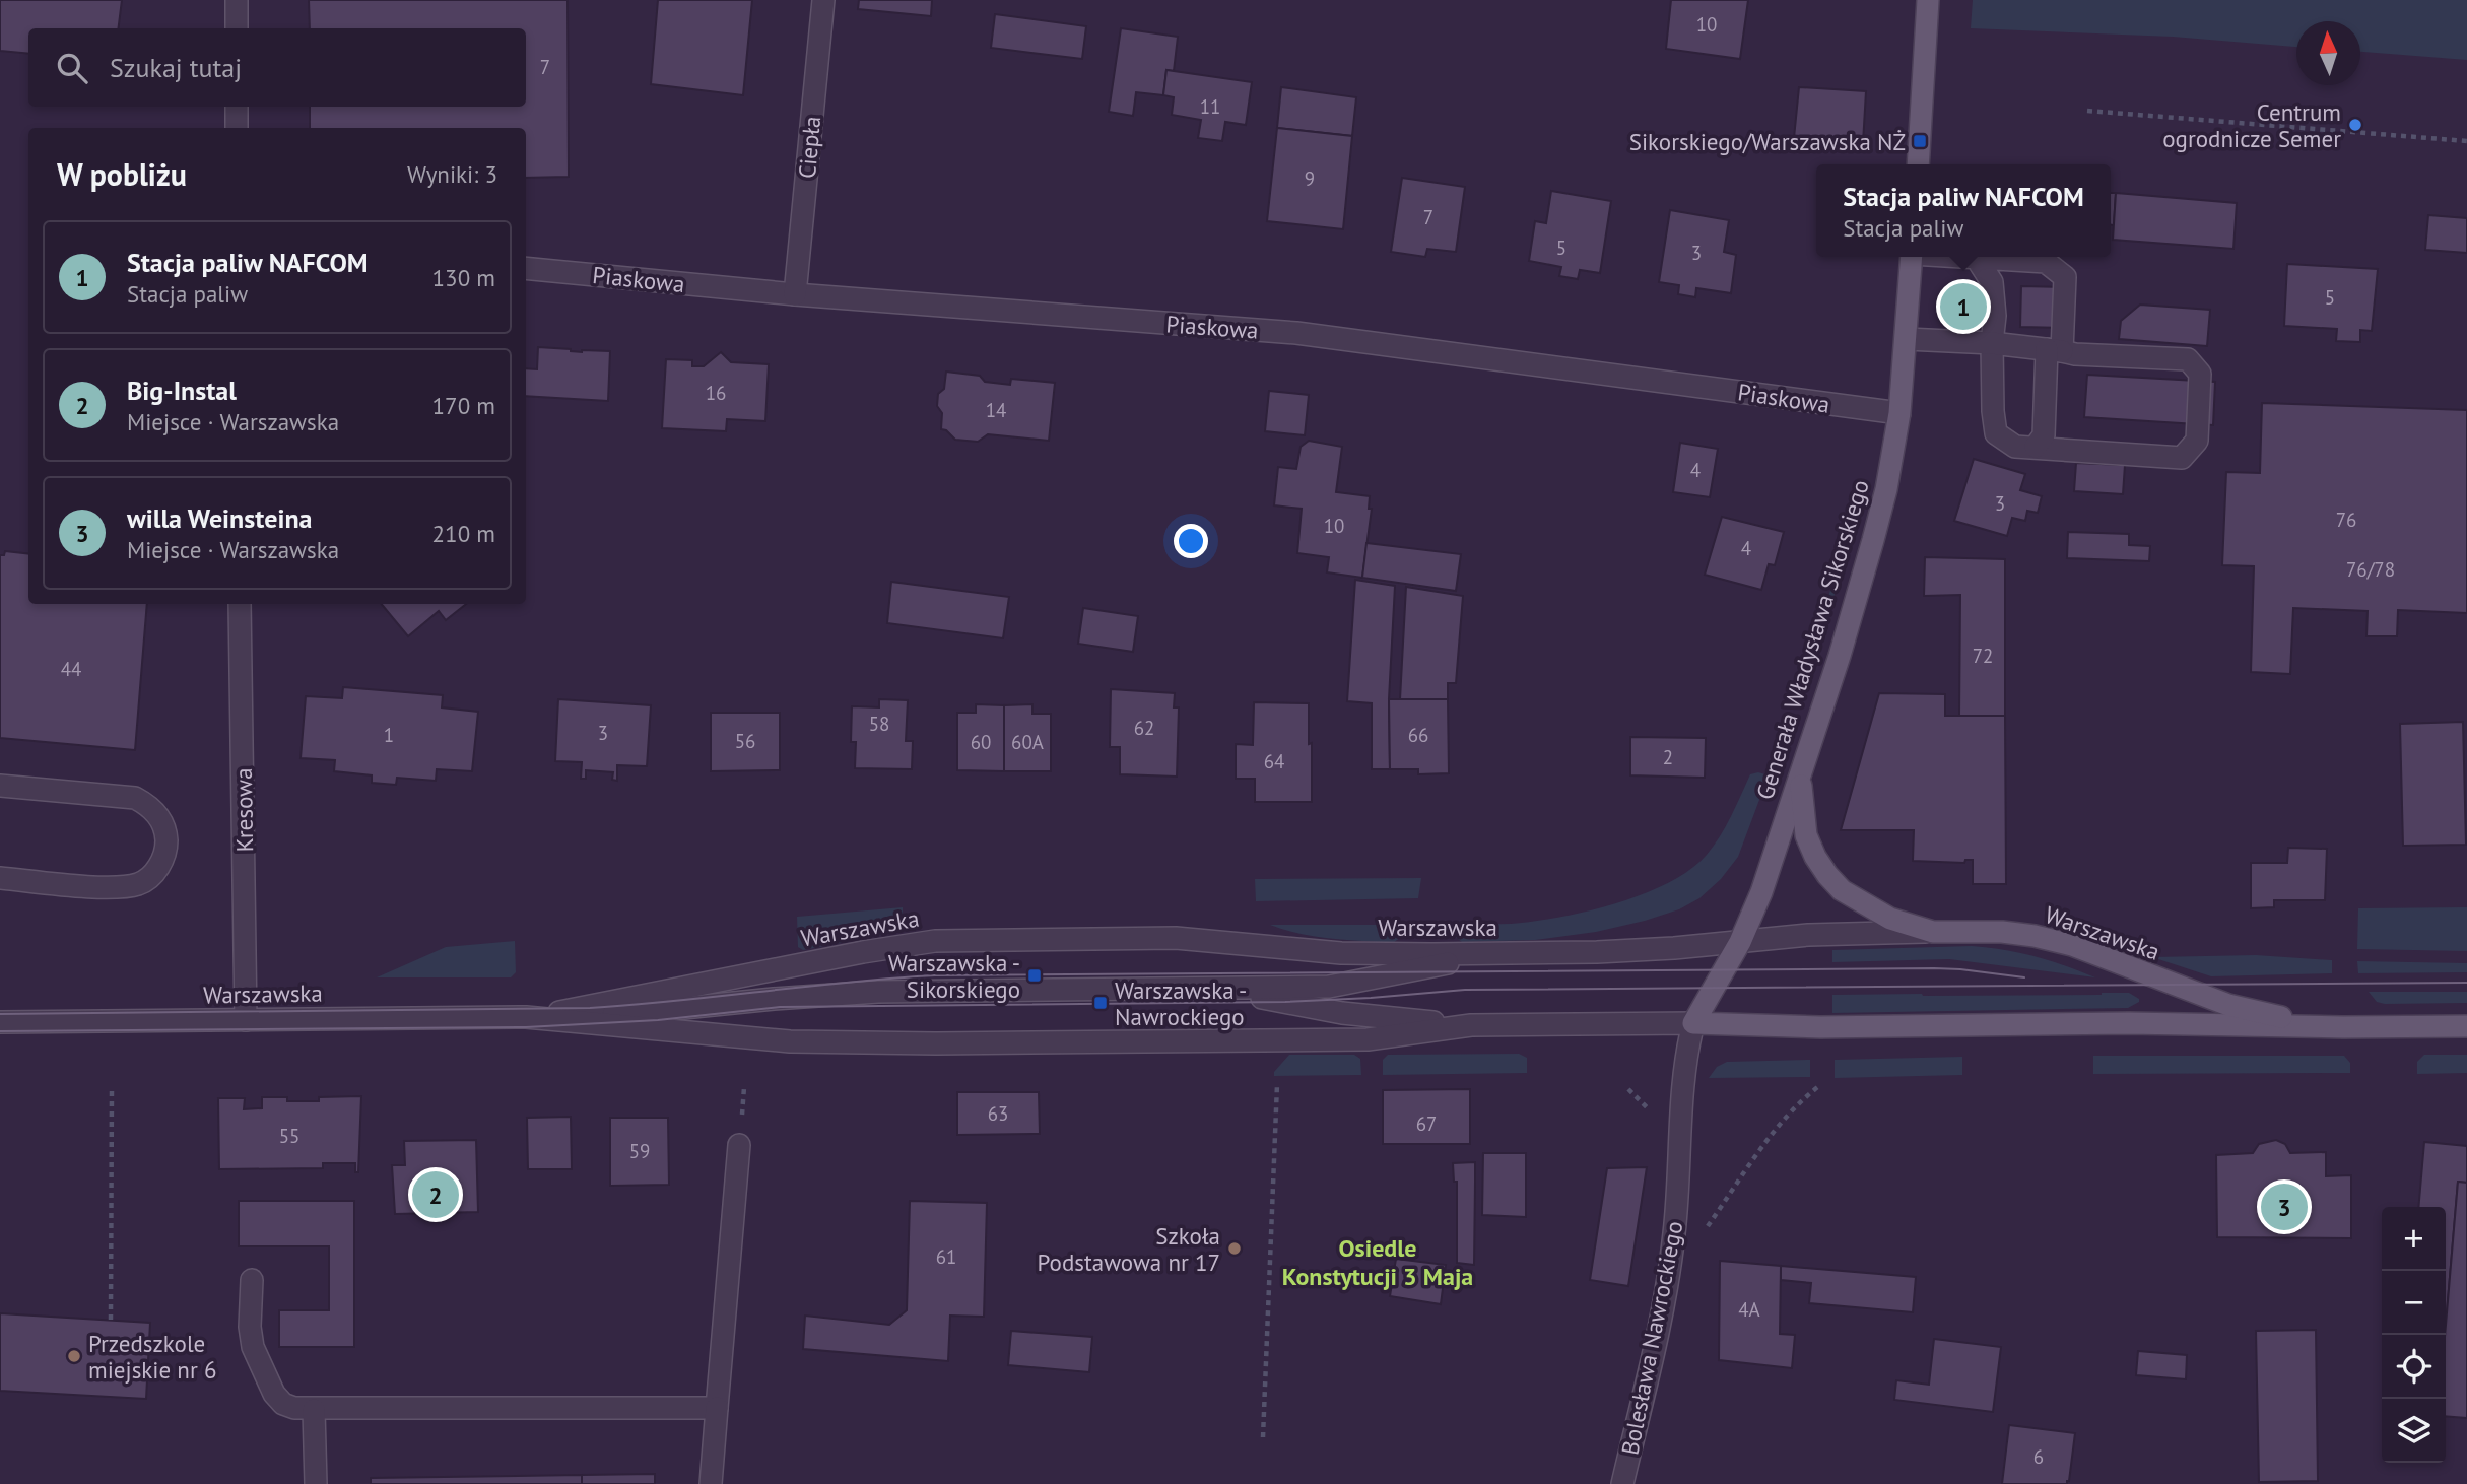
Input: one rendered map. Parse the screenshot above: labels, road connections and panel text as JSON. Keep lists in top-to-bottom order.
{
  "streets": {
    "main road": ["Generała Władysława Sikorskiego", "Warszawska"],
    "street": [
      "Ciepła",
      "Piaskowa",
      "Kresowa",
      "Bolesława Nawrockiego"
    ]
  },
  "crossings": [
    ["Ciepła", "Piaskowa"],
    ["Piaskowa", "Generała Władysława Sikorskiego"],
    ["Generała Władysława Sikorskiego", "Warszawska"],
    ["Generała Władysława Sikorskiego", "Bolesława Nawrockiego"],
    ["Kresowa", "Warszawska"],
    ["Warszawska", "Bolesława Nawrockiego"]
  ],
  "districts": ["Osiedle Konstytucji 3 Maja"],
  "places": {
    "other": ["Centrum ogrodnicze Semer", "Szkoła Podstawowa nr 17", "Przedszkole miejskie nr 6"],
    "transit": ["Sikorskiego/Warszawska NŻ", "Warszawska - Sikorskiego", "Warszawska - Nawrockiego"]
  },
  "house_numbers": [
    "10",
    "7",
    "11",
    "9",
    "7",
    "5",
    "3",
    "5",
    "16",
    "14",
    "4",
    "3",
    "76",
    "10",
    "4",
    "76/78",
    "72",
    "44",
    "58",
    "62",
    "3",
    "1",
    "66",
    "56",
    "60",
    "60A",
    "2",
    "64",
    "63",
    "67",
    "55",
    "59",
    "61",
    "4A",
    "6"
  ],
  "north": "top",
  "page": {
    "search": "Szukaj tutaj",
    "heading": ["W pobliżu", "Wyniki: 3"],
    "popup": ["Stacja paliw NAFCOM", "Stacja paliw"],
    "list": [
      {
        "mark": "1",
        "name": "Stacja paliw NAFCOM",
        "note": "Stacja paliw",
        "value": "130 m"
      },
      {
        "mark": "2",
        "name": "Big-Instal",
        "note": "Miejsce · Warszawska",
        "value": "170 m"
      },
      {
        "mark": "3",
        "name": "willa Weinsteina",
        "note": "Miejsce · Warszawska",
        "value": "210 m"
      }
    ],
    "pins": ["1", "2", "3"],
    "map_buttons": ["+", "−"]
  }
}
